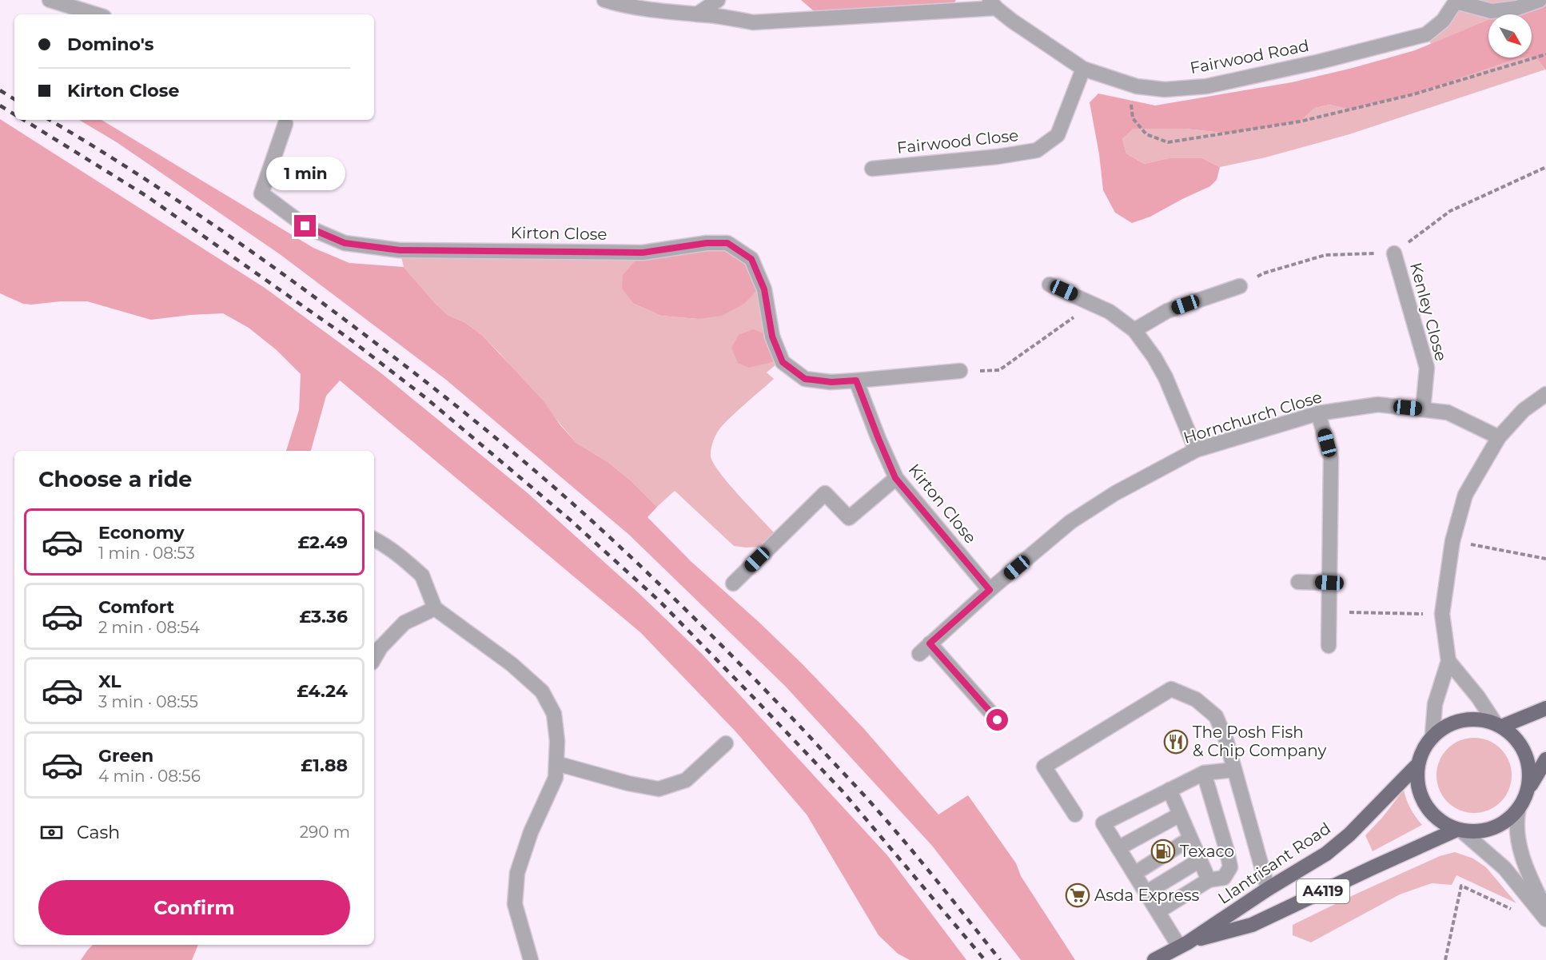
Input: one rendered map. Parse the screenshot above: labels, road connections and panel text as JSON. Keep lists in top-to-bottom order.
{
  "streets": {
    "main road": ["Llantrisant Road", "A4119"],
    "street": [
      "Fairwood Road",
      "Fairwood Close",
      "Kirton Close",
      "Kenley Close",
      "Hornchurch Close"
    ]
  },
  "crossings": [
    ["Fairwood Road", "Fairwood Close"],
    ["Kirton Close", "Hornchurch Close"],
    ["Kenley Close", "Hornchurch Close"]
  ],
  "places": {
    "restaurant": ["The Posh Fish & Chip Company"],
    "fuel station": ["Texaco"],
    "supermarket": ["Asda Express"]
  },
  "north": "bottom right",
  "page": {
    "banner": ["Domino's", "Kirton Close"],
    "bubble": "1 min",
    "heading": "Choose a ride",
    "list": [
      {
        "name": "Economy",
        "note": "1 min · 08:53",
        "value": "£2.49"
      },
      {
        "name": "Comfort",
        "note": "2 min · 08:54",
        "value": "£3.36"
      },
      {
        "name": "XL",
        "note": "3 min · 08:55",
        "value": "£4.24"
      },
      {
        "name": "Green",
        "note": "4 min · 08:56",
        "value": "£1.88"
      }
    ],
    "pay": ["Cash", "290 m"],
    "buttons": "Confirm"
  }
}
